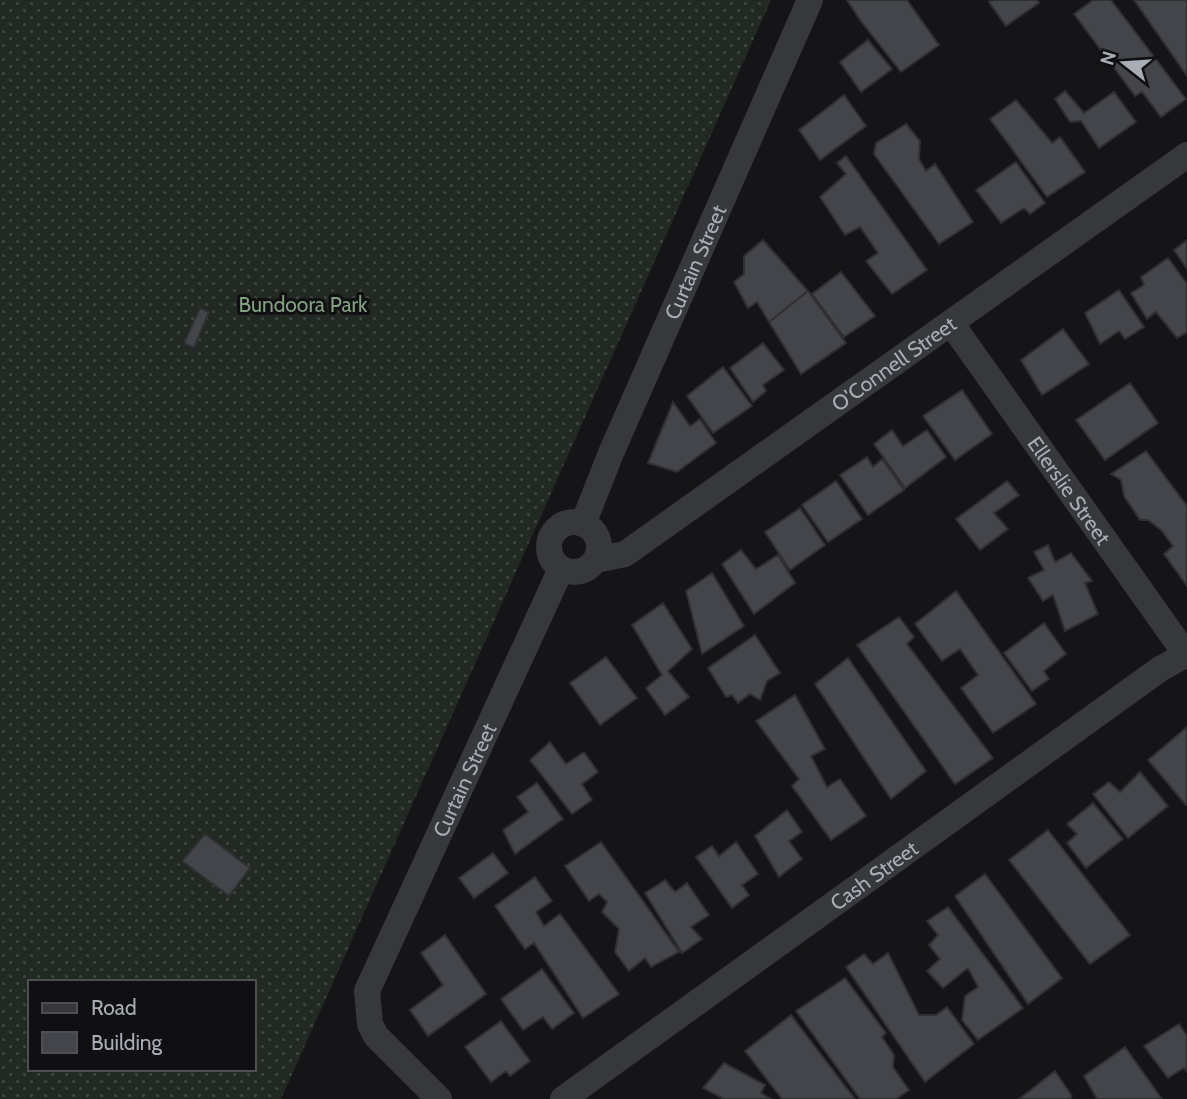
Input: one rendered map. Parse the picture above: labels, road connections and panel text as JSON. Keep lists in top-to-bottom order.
{
  "streets": {
    "street": [
      "Curtain Street",
      "O'Connell Street",
      "Ellerslie Street",
      "Cash Street"
    ]
  },
  "crossings": [
    ["Curtain Street", "O'Connell Street"],
    ["O'Connell Street", "Ellerslie Street"],
    ["Ellerslie Street", "Cash Street"]
  ],
  "parks": ["Bundoora Park"],
  "legend": ["Road", "Building"],
  "north": "left"
}
